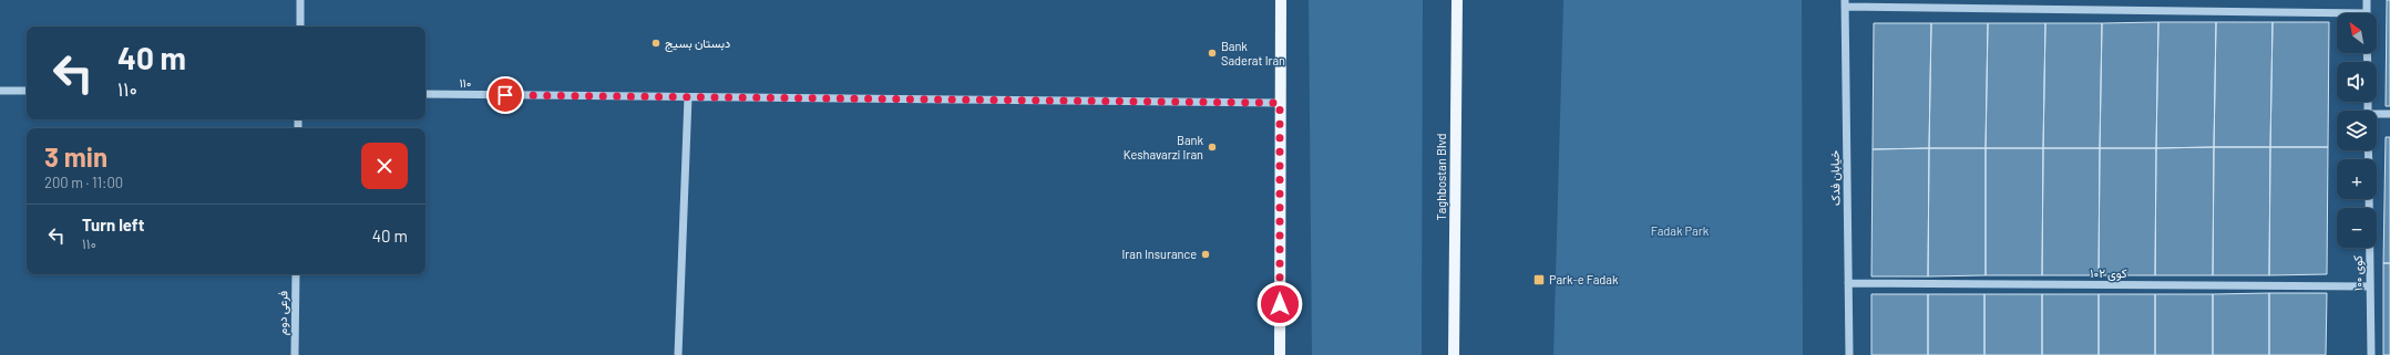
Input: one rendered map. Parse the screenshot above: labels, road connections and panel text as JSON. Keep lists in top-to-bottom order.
{
  "streets": {
    "main road": ["Taghbostan Blvd"],
    "street": [
      "۱۱۰",
      "خیابان فدک",
      "کوی ۱۰۲",
      "کوی ۱۰۰",
      "فرعی دوم"
    ]
  },
  "crossings": [
    ["خیابان فدک", "کوی ۱۰۲"],
    ["کوی ۱۰۲", "کوی ۱۰۰"]
  ],
  "parks": ["Fadak Park"],
  "places": {
    "other": [
      "دبستان بسیج",
      "Bank Saderat Iran",
      "Bank Keshavarzi Iran",
      "Iran Insurance"
    ],
    "transit": ["Park-e Fadak"]
  },
  "north": "top left",
  "page": {
    "map_buttons": ["+", "−"],
    "turn": ["40 m", "۱۱۰"],
    "heading": ["3 min", "200 m · 11:00"],
    "list": [
      {
        "name": "Turn left",
        "note": "۱۱۰",
        "value": "40 m"
      }
    ]
  }
}
